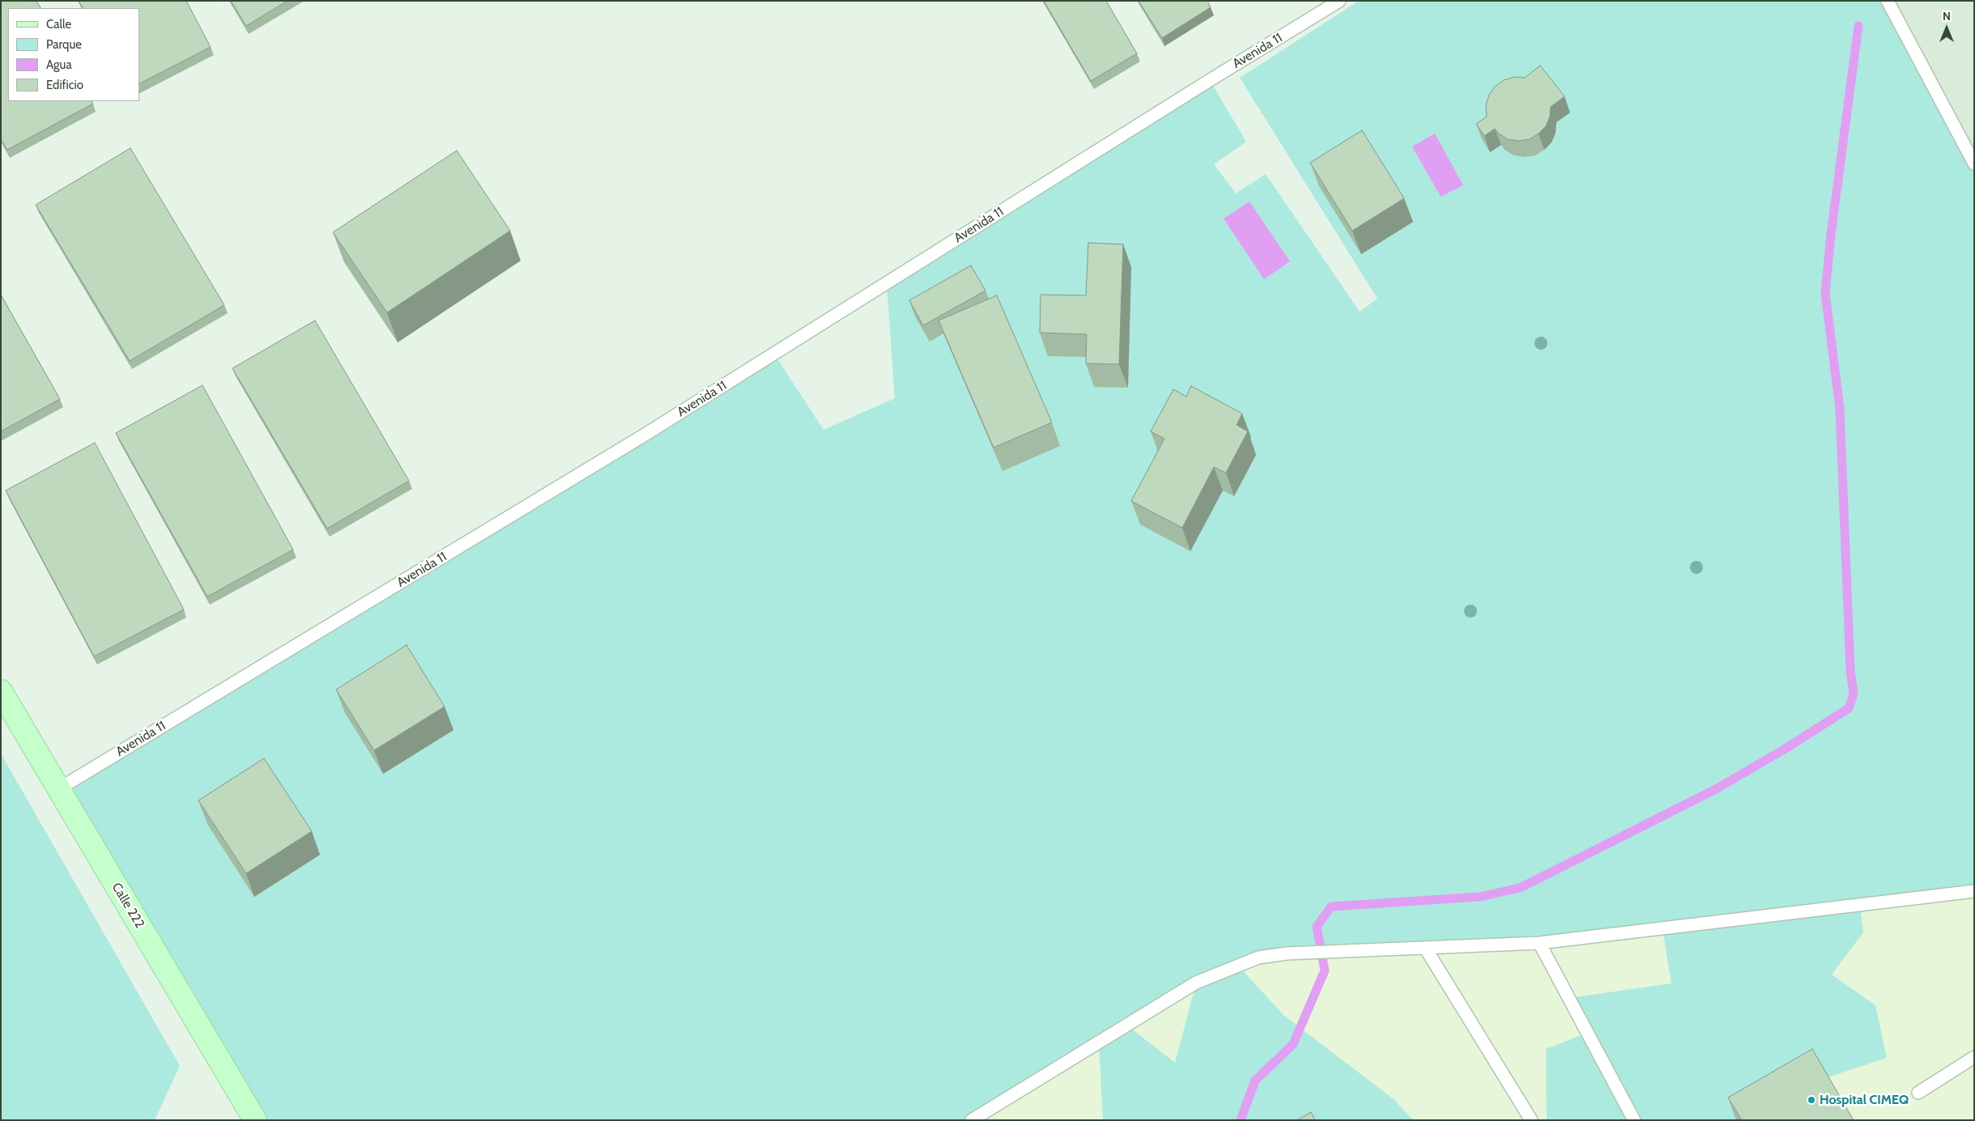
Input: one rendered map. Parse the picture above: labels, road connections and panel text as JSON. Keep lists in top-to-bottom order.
{
  "streets": {
    "main road": ["Calle 222"],
    "lane": ["Avenida 11"]
  },
  "crossings": [
    ["Avenida 11", "Calle 222"]
  ],
  "places": ["Hospital CIMEQ"],
  "legend": [
    "Calle",
    "Parque",
    "Agua",
    "Edificio"
  ],
  "north": "top"
}
